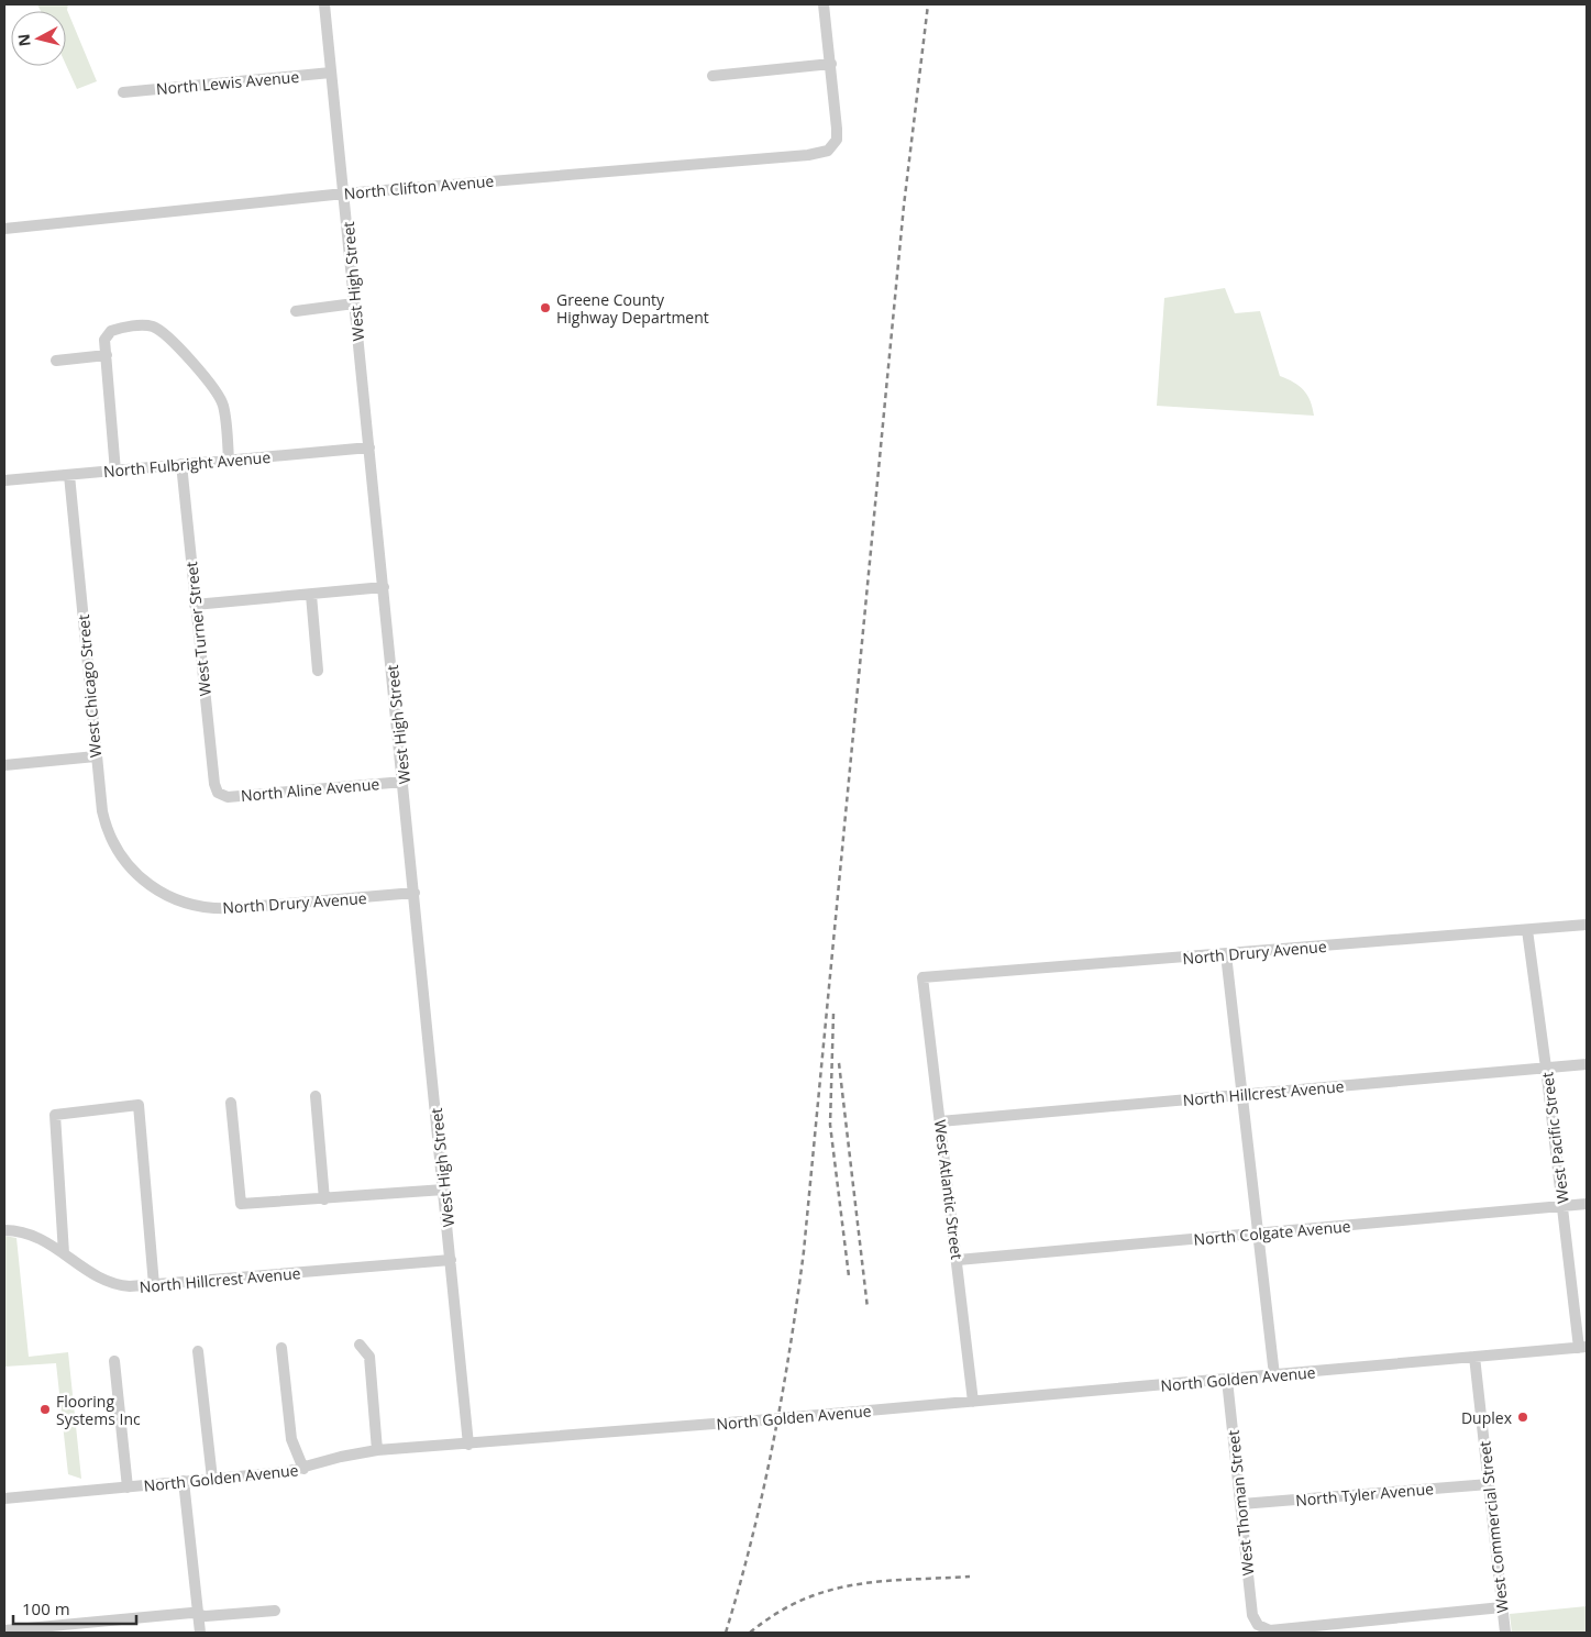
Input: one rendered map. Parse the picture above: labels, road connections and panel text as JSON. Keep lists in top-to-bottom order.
{
  "streets": {
    "street": [
      "North Lewis Avenue",
      "North Clifton Avenue",
      "West High Street",
      "North Fulbright Avenue",
      "West Turner Street",
      "West Chicago Street",
      "North Aline Avenue",
      "North Drury Avenue",
      "North Hillcrest Avenue",
      "West Pacific Street",
      "West Atlantic Street",
      "North Colgate Avenue",
      "North Golden Avenue",
      "North Tyler Avenue",
      "West Thoman Street",
      "West Commercial Street"
    ]
  },
  "crossings": [
    ["North Lewis Avenue", "West High Street"],
    ["North Clifton Avenue", "West High Street"],
    ["West High Street", "North Fulbright Avenue"],
    ["West High Street", "North Aline Avenue"],
    ["West High Street", "North Drury Avenue"],
    ["West High Street", "North Hillcrest Avenue"],
    ["West High Street", "North Golden Avenue"],
    ["North Fulbright Avenue", "West Turner Street"],
    ["North Fulbright Avenue", "West Chicago Street"],
    ["West Turner Street", "North Aline Avenue"],
    ["West Chicago Street", "North Drury Avenue"],
    ["North Drury Avenue", "West Pacific Street"],
    ["North Drury Avenue", "West Atlantic Street"],
    ["North Hillcrest Avenue", "West Pacific Street"],
    ["North Hillcrest Avenue", "West Atlantic Street"],
    ["West Pacific Street", "North Colgate Avenue"],
    ["West Pacific Street", "North Golden Avenue"],
    ["West Atlantic Street", "North Colgate Avenue"],
    ["West Atlantic Street", "North Golden Avenue"],
    ["North Golden Avenue", "West Thoman Street"],
    ["North Golden Avenue", "West Commercial Street"],
    ["North Tyler Avenue", "West Thoman Street"],
    ["North Tyler Avenue", "West Commercial Street"],
    ["West Thoman Street", "West Commercial Street"]
  ],
  "places": ["Greene County Highway Department", "Flooring Systems Inc", "Duplex"],
  "scale_bar": "100 m",
  "north": "left"
}
